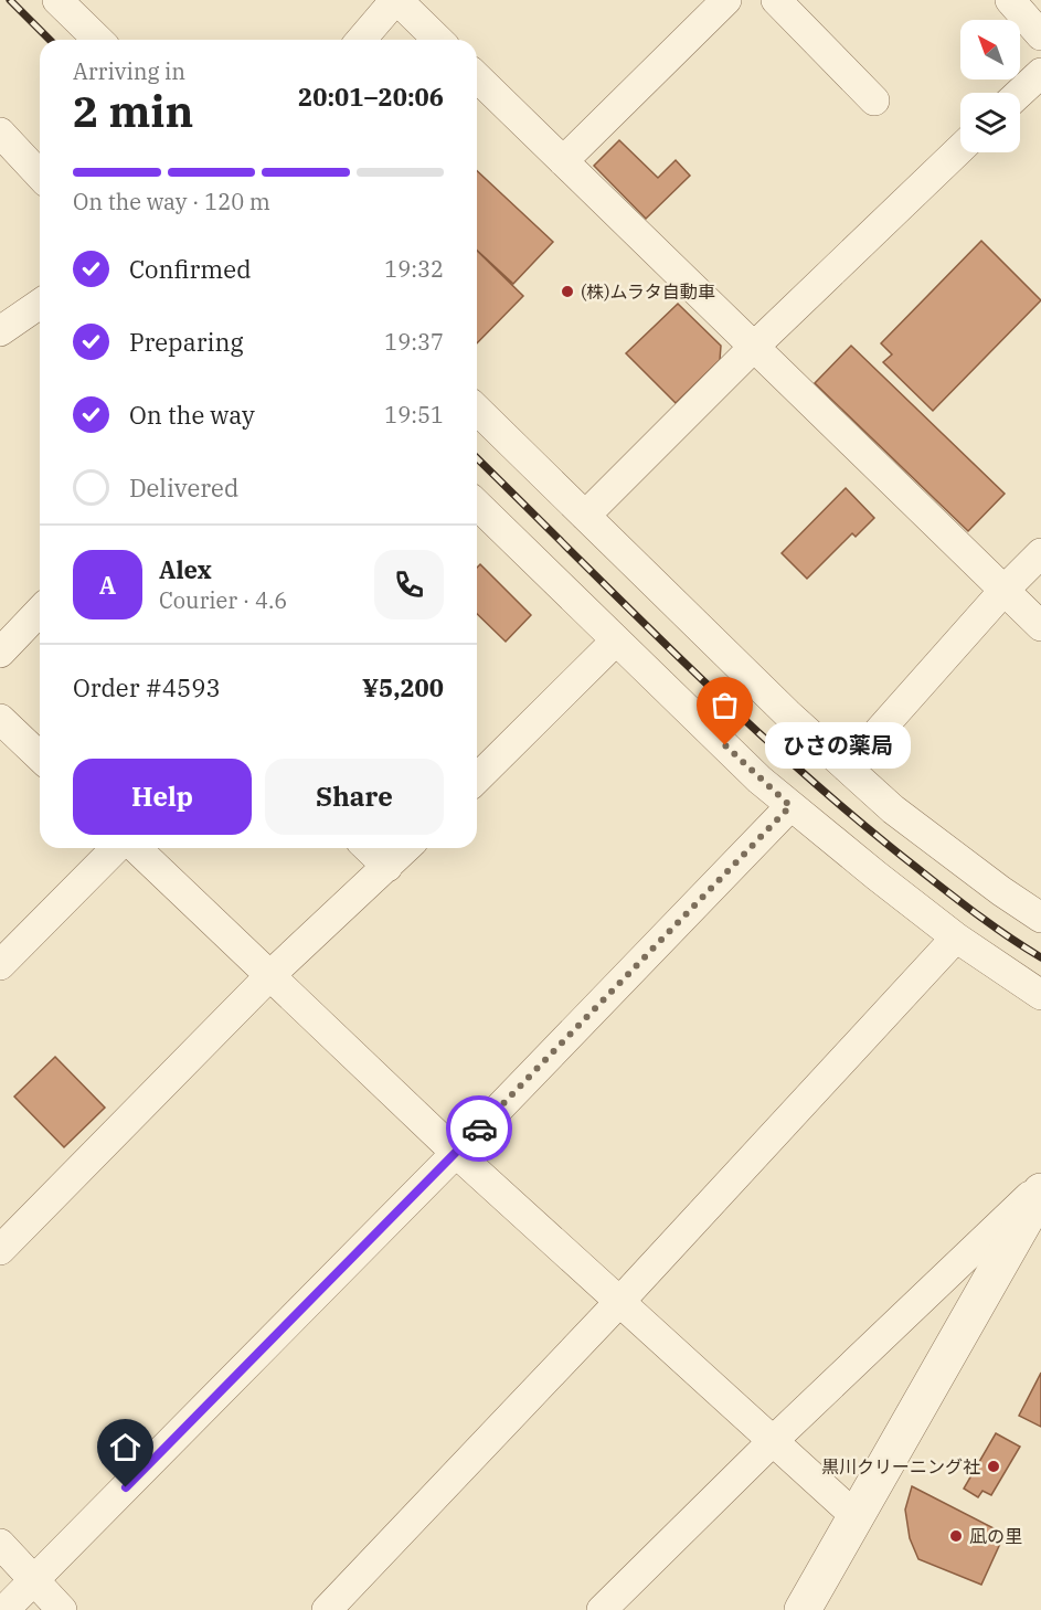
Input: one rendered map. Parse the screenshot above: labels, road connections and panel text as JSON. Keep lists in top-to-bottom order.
{
  "places": [
    "(株)ムラタ自動車",
    "ひさの薬局",
    "黒川クリーニング社",
    "凪の里"
  ],
  "north": "top left",
  "page": {
    "heading": ["2 min", "Arriving in", "20:01–20:06"],
    "panel": [
      "Alex",
      "Courier · 4.6",
      "Order #4593",
      "¥5,200"
    ],
    "bar": "On the way · 120 m",
    "list": [
      ["Confirmed", "19:32"],
      ["Preparing", "19:37"],
      ["On the way", "19:51"],
      "Delivered"
    ],
    "round": "A",
    "bubble": "ひさの薬局",
    "buttons": ["Help", "Share"]
  }
}
